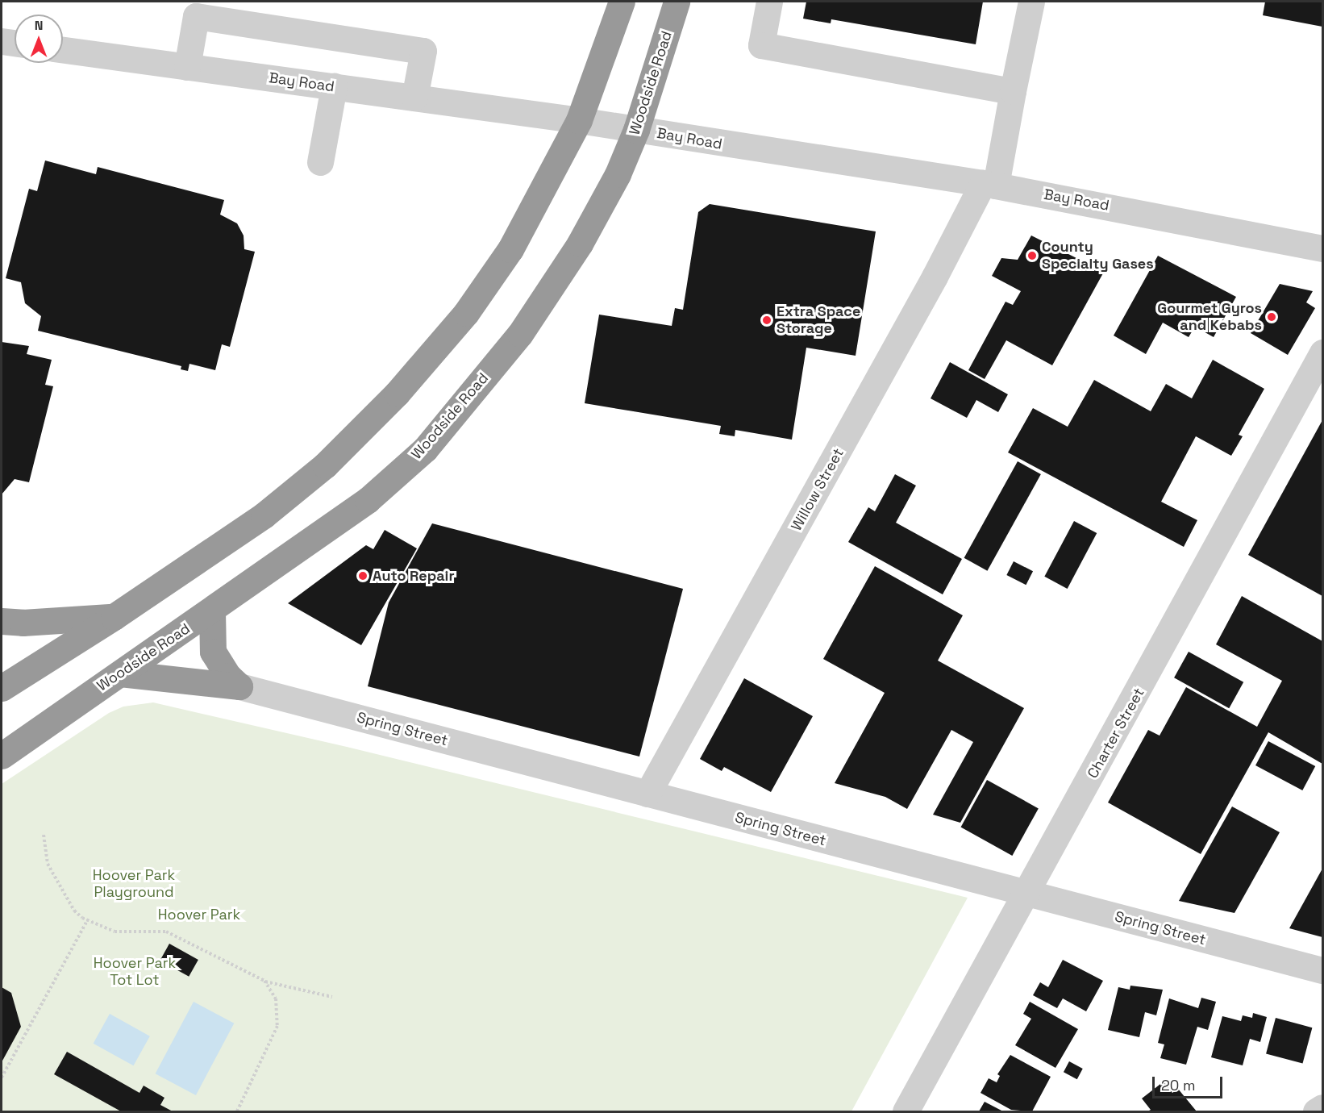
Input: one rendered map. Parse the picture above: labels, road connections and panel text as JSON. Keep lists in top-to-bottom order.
{
  "streets": {
    "highway": ["Woodside Road"],
    "street": [
      "Bay Road",
      "Willow Street",
      "Spring Street",
      "Charter Street"
    ]
  },
  "crossings": [
    ["Bay Road", "Woodside Road"],
    ["Bay Road", "Willow Street"],
    ["Willow Street", "Spring Street"],
    ["Spring Street", "Charter Street"]
  ],
  "parks": ["Hoover Park Playground", "Hoover Park", "Hoover Park Tot Lot"],
  "places": [
    "County Specialty Gases",
    "Gourmet Gyros and Kebabs",
    "Extra Space Storage",
    "Auto Repair"
  ],
  "scale_bar": "20 m",
  "north": "top"
}
